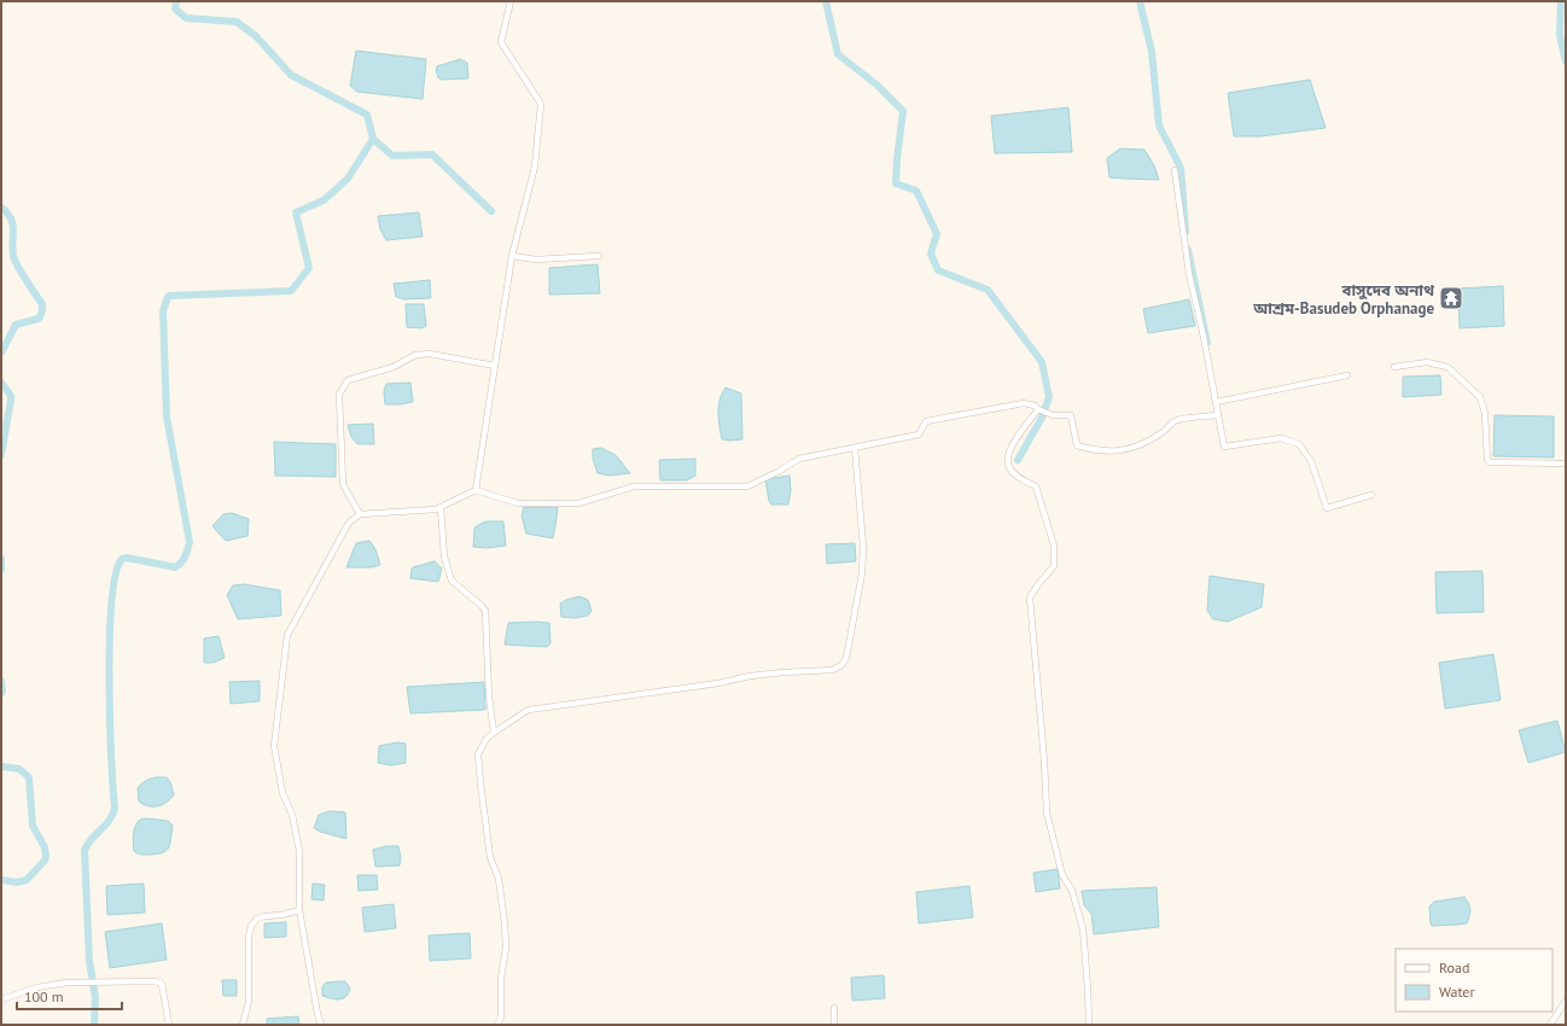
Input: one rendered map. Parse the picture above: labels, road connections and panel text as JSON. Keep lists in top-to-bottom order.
{
  "places": {
    "temple": ["বাসুদেব অনাথ আশ্রম-Basudeb Orphanage"]
  },
  "legend": ["Road", "Water"],
  "scale_bar": "100 m"
}
